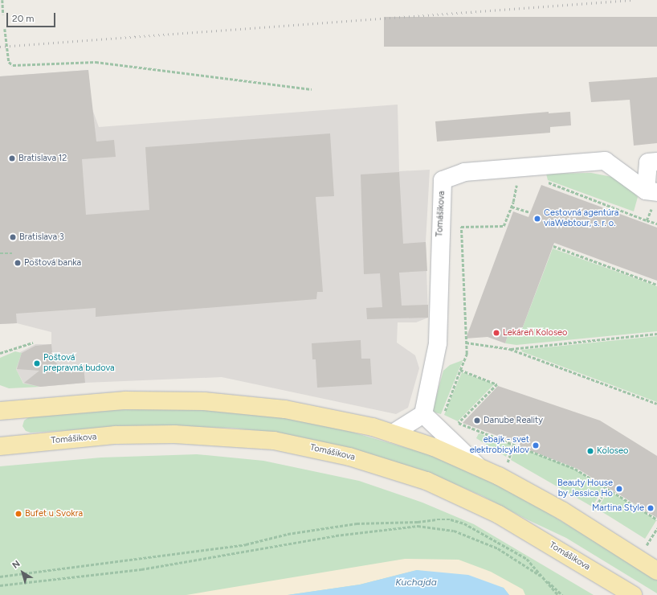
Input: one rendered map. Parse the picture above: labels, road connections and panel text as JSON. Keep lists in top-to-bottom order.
{
  "streets": {
    "main road": ["Tomášikova"]
  },
  "water": ["Kuchajda"],
  "places": [
    "Bratislava 12",
    "Cestovná agentúra viaWebtour, s. r. o.",
    "Bratislava 3",
    "Poštová banka",
    "Lekáreň Koloseo",
    "Poštová prepravná budova",
    "Danube Reality",
    "ebajk - svet elektrobicyklov",
    "Koloseo",
    "Beauty House by Jessica Ho",
    "Martina Style",
    "Bufet u Svokra"
  ],
  "scale_bar": "20 m",
  "north": "top left"
}
